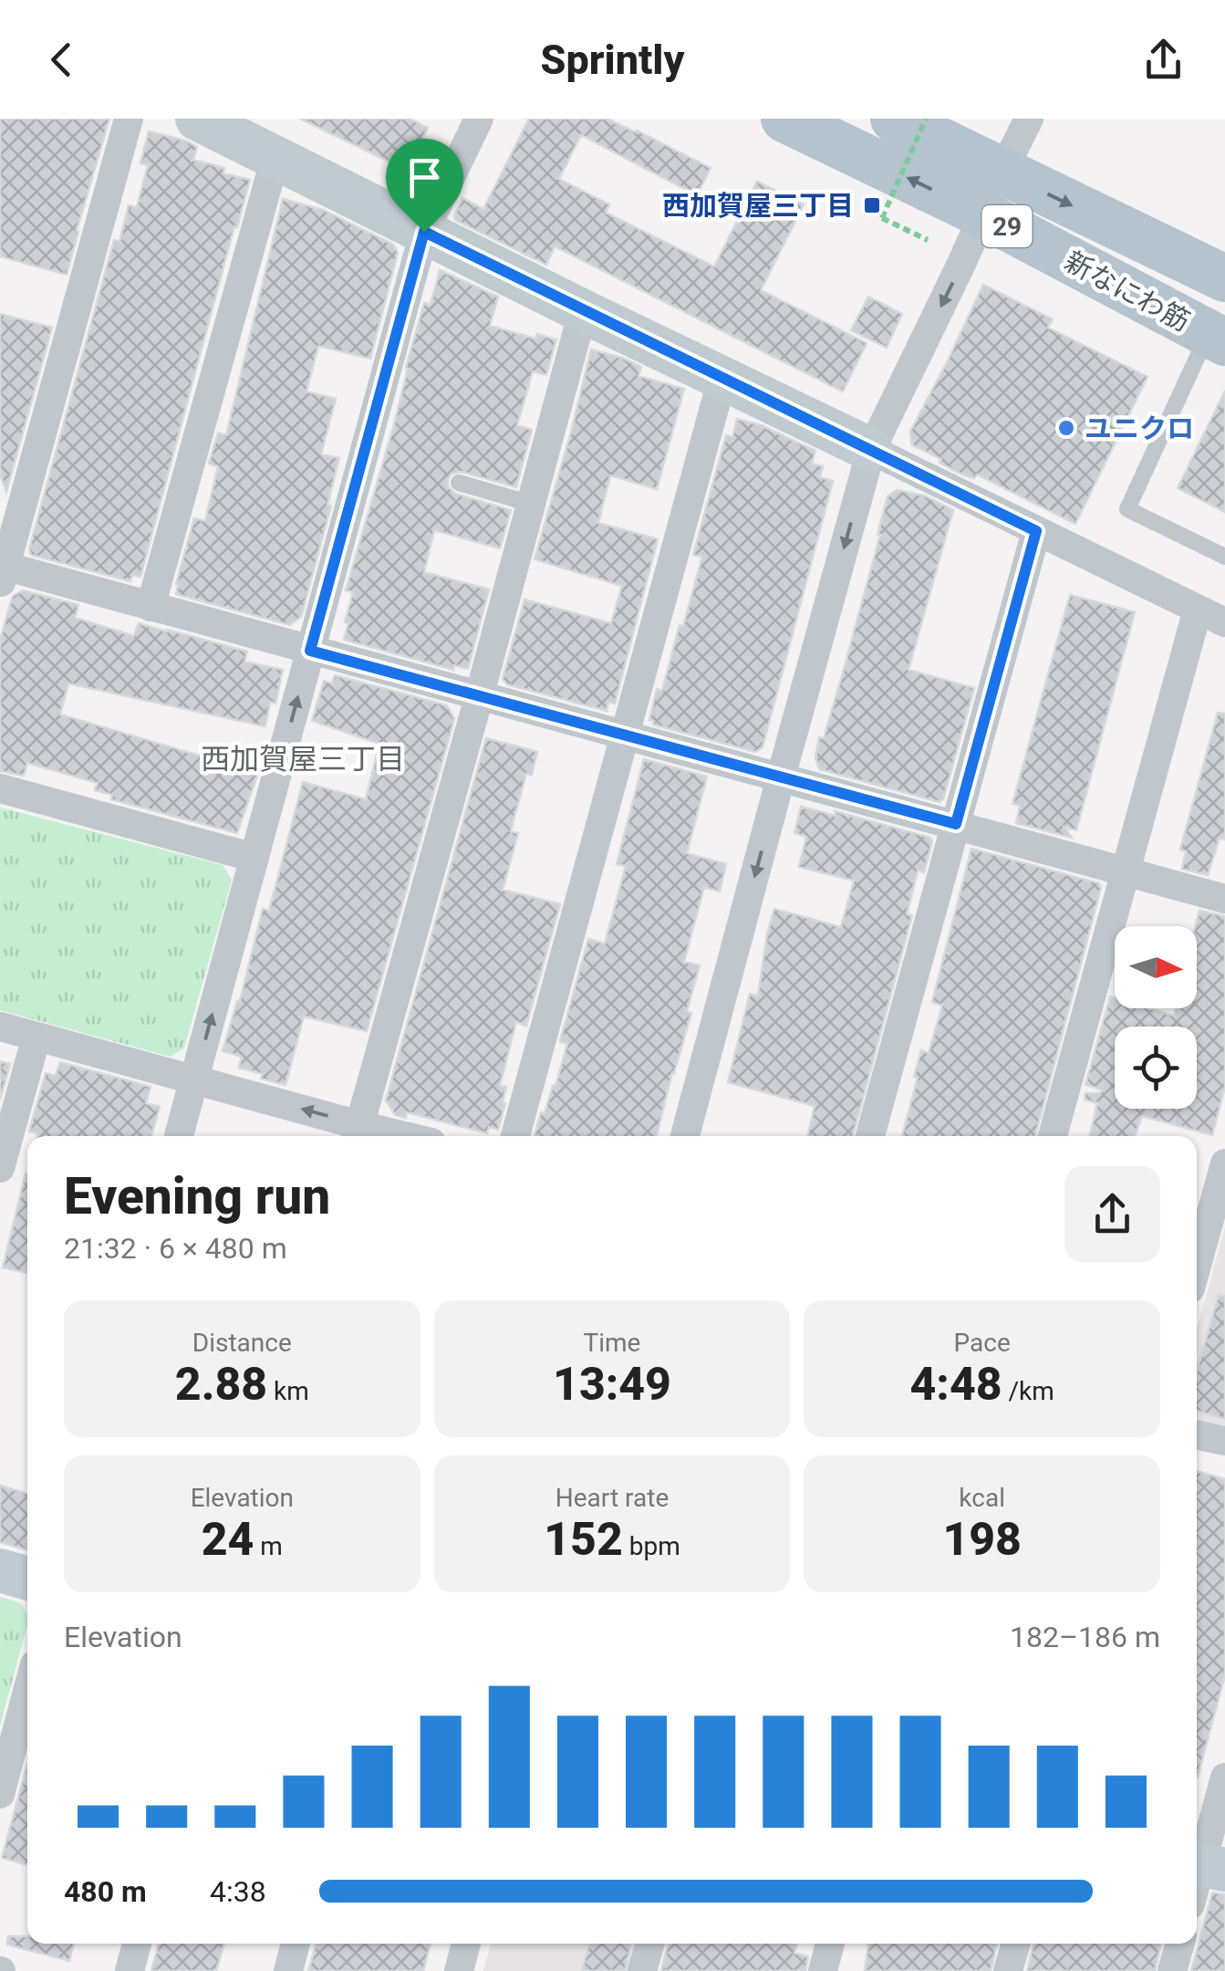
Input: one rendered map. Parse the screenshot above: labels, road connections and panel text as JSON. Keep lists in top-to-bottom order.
{
  "streets": {
    "main road": ["29", "新なにわ筋"]
  },
  "districts": ["西加賀屋三丁目"],
  "places": {
    "transit": ["西加賀屋三丁目"],
    "other": ["ユニクロ"]
  },
  "north": "right",
  "page": {
    "header": "Sprintly",
    "heading": ["Evening run", "21:32 · 6 × 480 m"],
    "stats": [
      ["Distance", "2.88 km"],
      ["Time", "13:49"],
      ["Pace", "4:48 /km"],
      ["Elevation", "24 m"],
      ["Heart rate", "152 bpm"],
      ["kcal", "198"]
    ],
    "chart": ["Elevation", "182–186 m"],
    "list": [
      {
        "name": "480 m",
        "note": "4:38"
      }
    ]
  }
}
